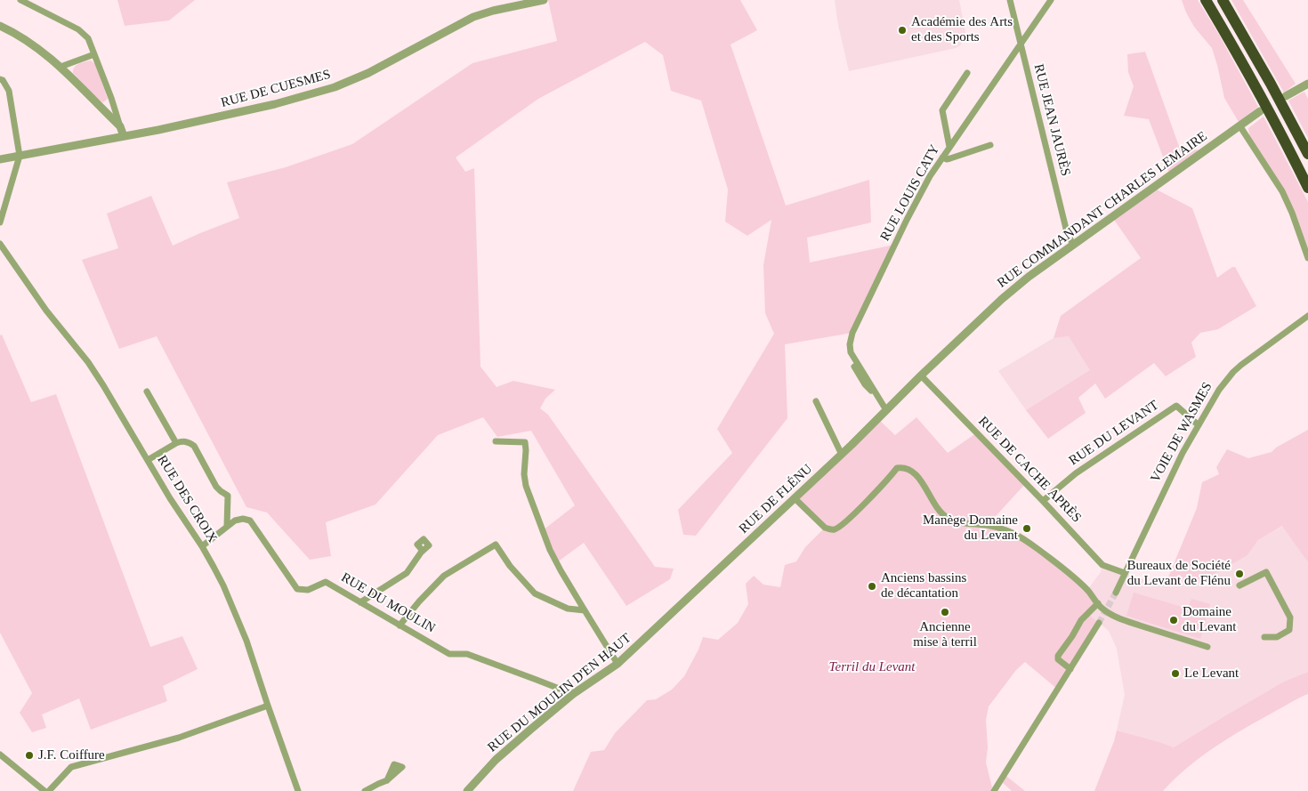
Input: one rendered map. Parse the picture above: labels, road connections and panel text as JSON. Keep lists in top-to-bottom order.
{
  "streets": {
    "street": [
      "RUE DE CUESMES",
      "RUE JEAN JAURÈS",
      "RUE LOUIS CATY",
      "RUE COMMANDANT CHARLES LEMAIRE",
      "VOIE DE WASMES",
      "RUE DU LEVANT",
      "RUE DE CACHE APRÈS",
      "RUE DES CROIX",
      "RUE DE FLÉNU",
      "RUE DU MOULIN",
      "RUE DU MOULIN D'EN HAUT"
    ]
  },
  "crossings": [
    ["RUE JEAN JAURÈS", "RUE LOUIS CATY"],
    ["RUE JEAN JAURÈS", "RUE COMMANDANT CHARLES LEMAIRE"],
    ["RUE LOUIS CATY", "RUE COMMANDANT CHARLES LEMAIRE"],
    ["RUE LOUIS CATY", "RUE DE FLÉNU"],
    ["RUE COMMANDANT CHARLES LEMAIRE", "RUE DE CACHE APRÈS"],
    ["RUE COMMANDANT CHARLES LEMAIRE", "RUE DE FLÉNU"],
    ["VOIE DE WASMES", "RUE DU LEVANT"],
    ["VOIE DE WASMES", "RUE DE CACHE APRÈS"],
    ["RUE DU LEVANT", "RUE DE CACHE APRÈS"],
    ["RUE DES CROIX", "RUE DU MOULIN"],
    ["RUE DE FLÉNU", "RUE DU MOULIN D'EN HAUT"],
    ["RUE DU MOULIN", "RUE DU MOULIN D'EN HAUT"]
  ],
  "parks": ["Terril du Levant"],
  "places": [
    "Académie des Arts et des Sports",
    "Manège Domaine du Levant",
    "Bureaux de Société du Levant de Flénu",
    "Anciens bassins de décantation",
    "Ancienne mise à terril",
    "Domaine du Levant",
    "Le Levant",
    "J.F. Coiffure"
  ]
}
